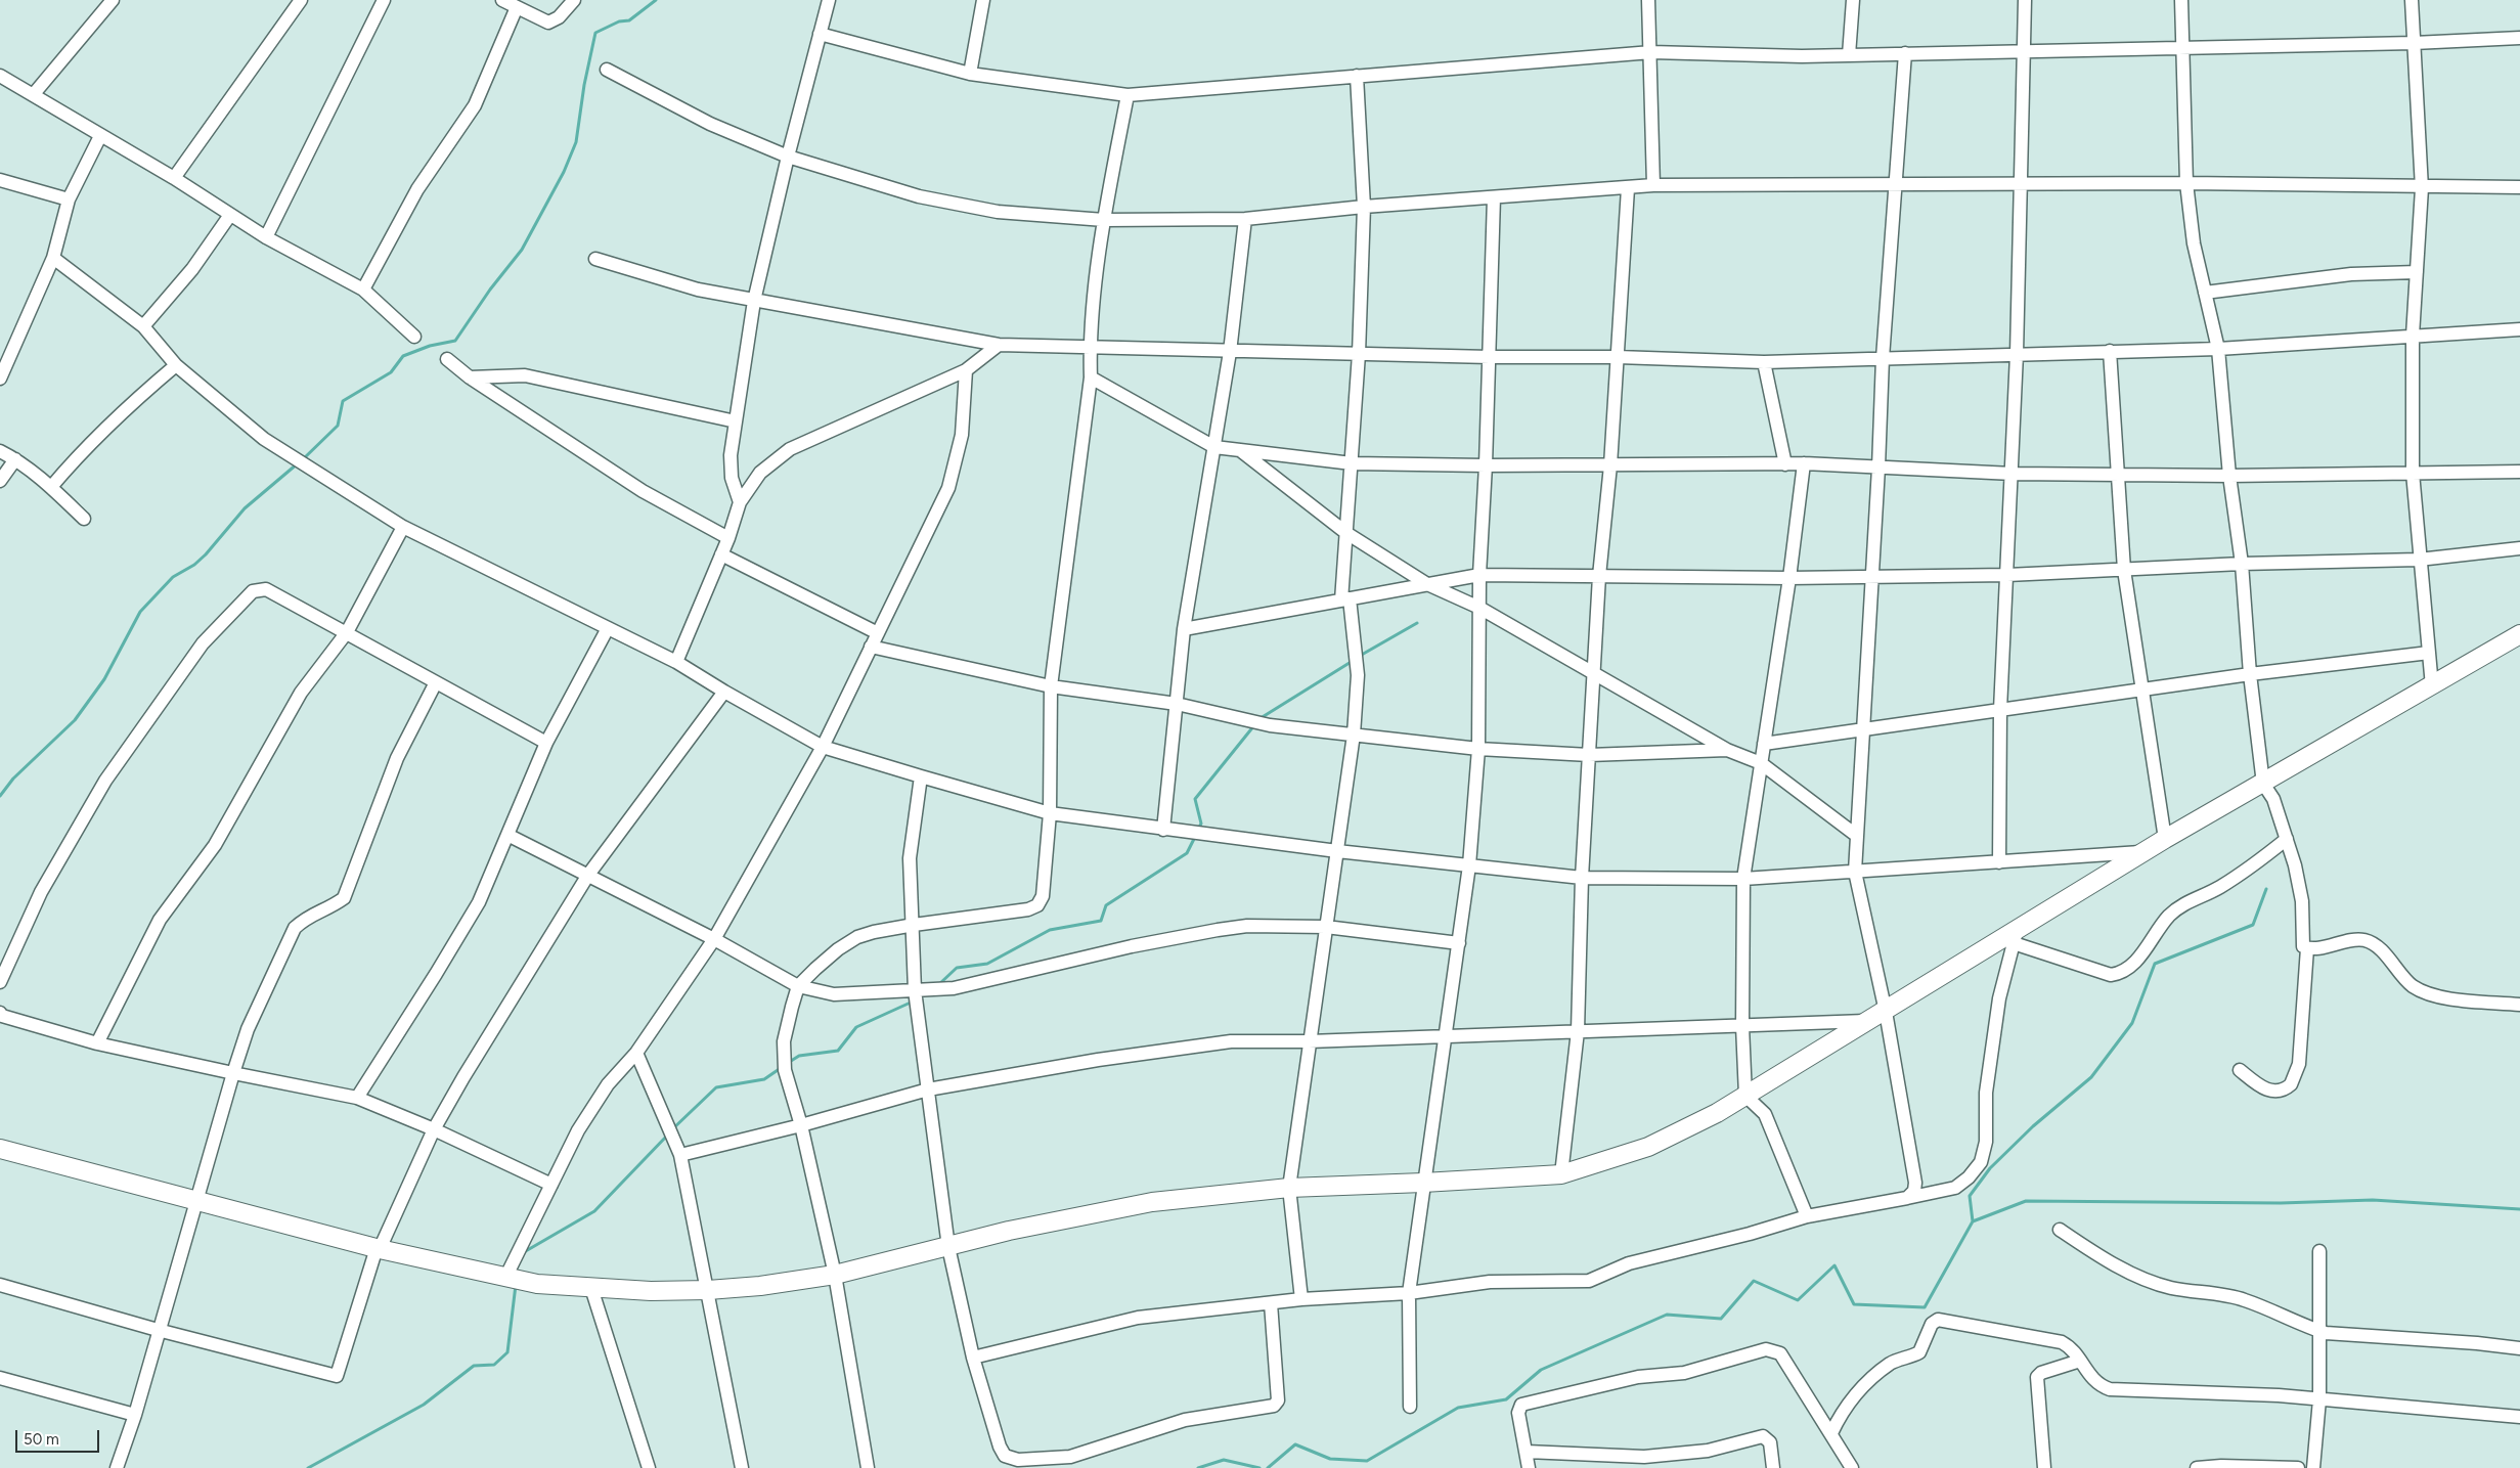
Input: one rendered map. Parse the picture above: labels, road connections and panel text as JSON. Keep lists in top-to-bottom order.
{
  "scale_bar": "50 m"
}
